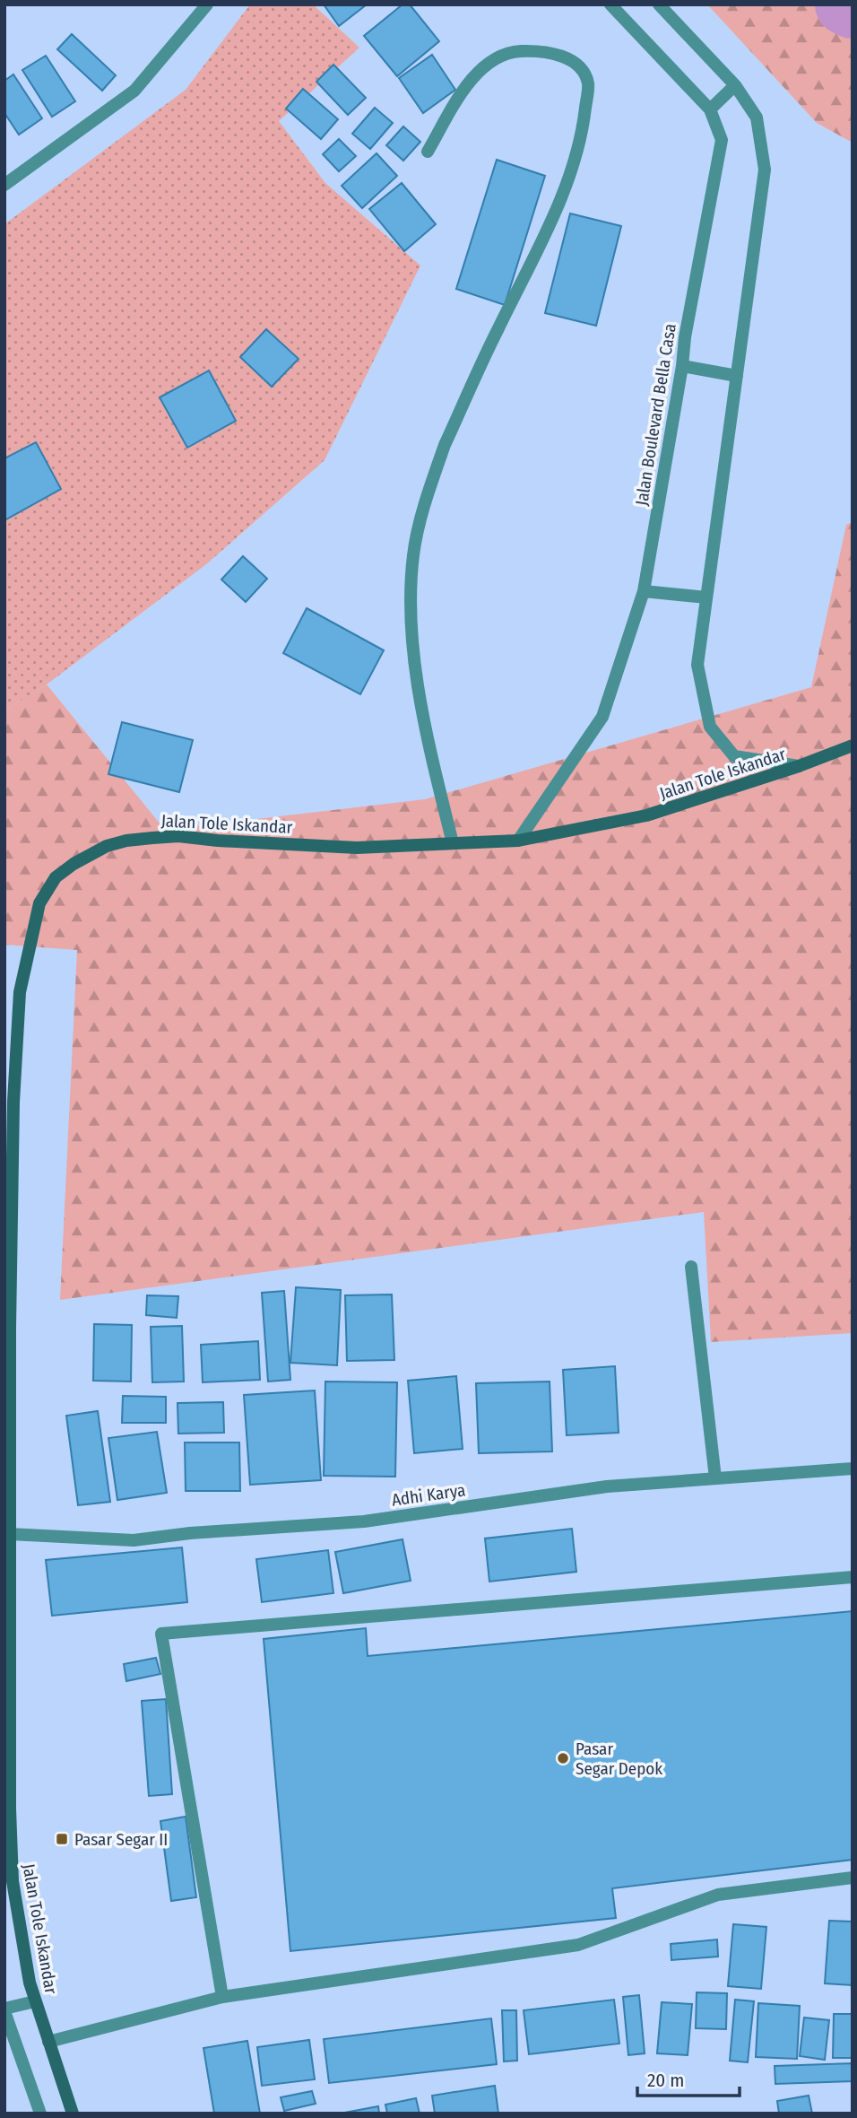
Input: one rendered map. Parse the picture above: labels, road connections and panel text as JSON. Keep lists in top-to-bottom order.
{
  "streets": {
    "main road": ["Jalan Tole Iskandar"],
    "street": ["Jalan Boulevard Bella Casa", "Adhi Karya"]
  },
  "crossings": [
    ["Jalan Boulevard Bella Casa", "Jalan Tole Iskandar"],
    ["Jalan Tole Iskandar", "Adhi Karya"]
  ],
  "places": {
    "other": ["Pasar Segar Depok"],
    "transit": ["Pasar Segar II"]
  },
  "scale_bar": "20 m"
}
